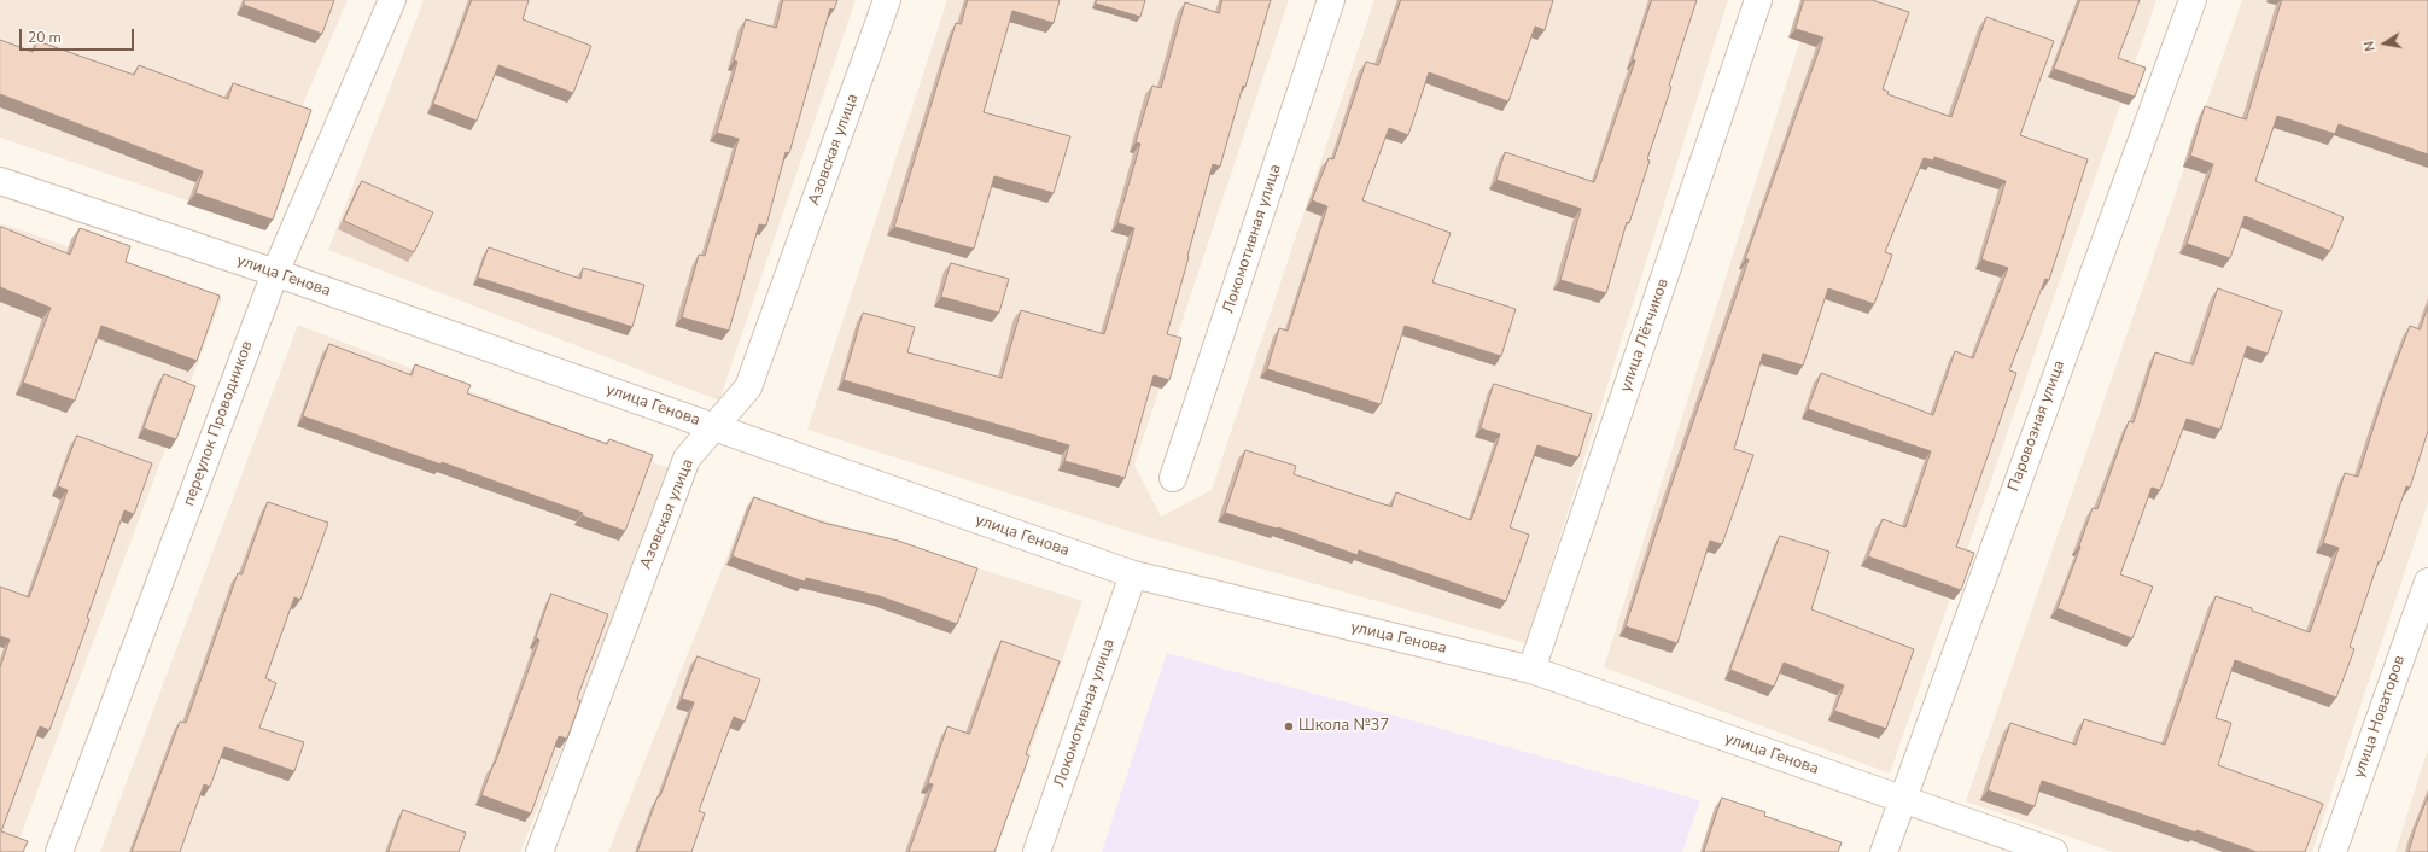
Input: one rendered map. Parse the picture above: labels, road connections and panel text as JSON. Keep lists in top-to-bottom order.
{
  "streets": {
    "street": [
      "Азовская улица",
      "Локомотивная улица",
      "улица Генова",
      "улица Лётчиков",
      "переулок Проводников",
      "Паровозная улица",
      "улица Новаторов"
    ]
  },
  "crossings": [
    ["Азовская улица", "улица Генова"],
    ["Локомотивная улица", "улица Генова"],
    ["улица Генова", "улица Лётчиков"],
    ["улица Генова", "переулок Проводников"],
    ["улица Генова", "Паровозная улица"]
  ],
  "places": ["Школа №37"],
  "scale_bar": "20 m",
  "north": "left"
}
